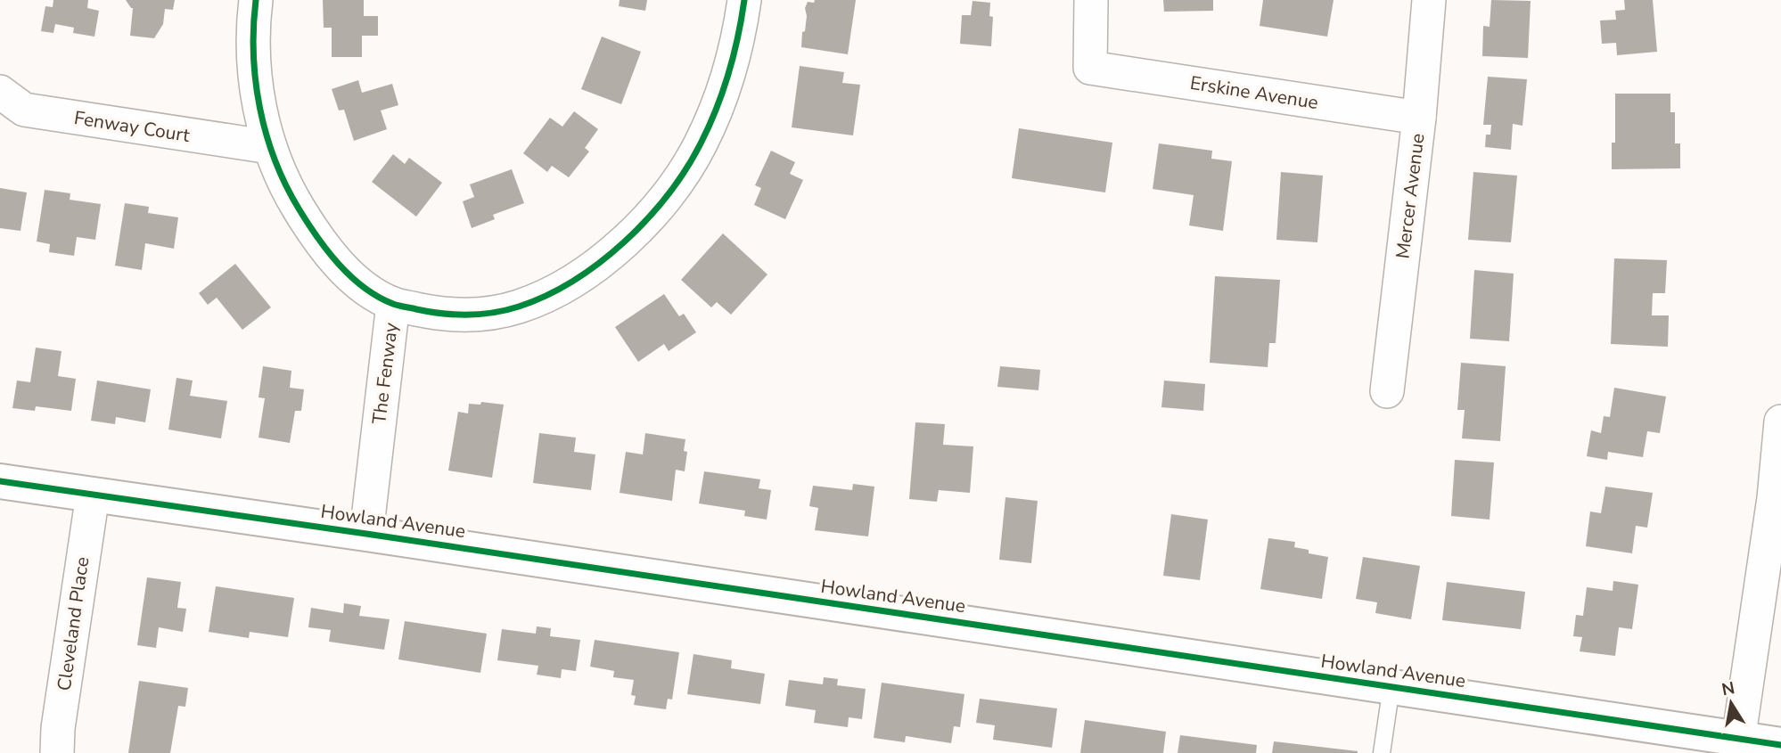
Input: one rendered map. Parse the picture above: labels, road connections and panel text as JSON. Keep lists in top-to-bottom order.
{
  "streets": {
    "street": [
      "Erskine Avenue",
      "Fenway Court",
      "Mercer Avenue",
      "The Fenway",
      "Howland Avenue",
      "Cleveland Place"
    ]
  },
  "crossings": [
    ["Erskine Avenue", "Mercer Avenue"],
    ["Fenway Court", "The Fenway"],
    ["The Fenway", "Howland Avenue"],
    ["Howland Avenue", "Cleveland Place"]
  ],
  "north": "top"
}
